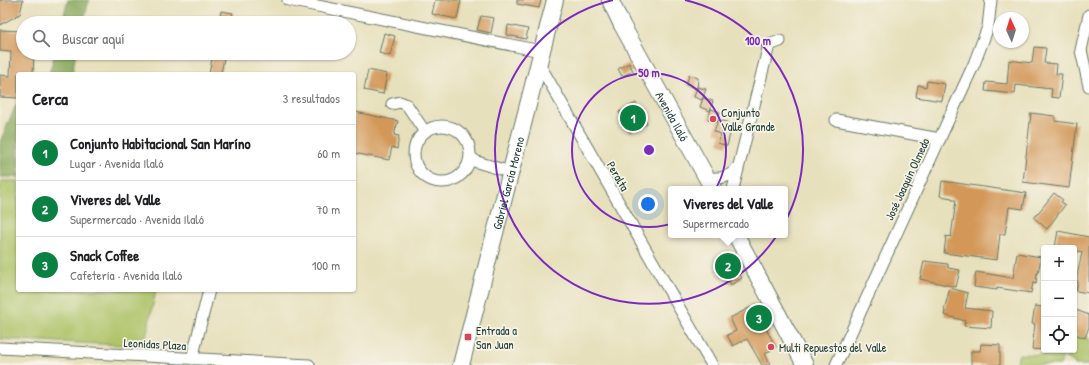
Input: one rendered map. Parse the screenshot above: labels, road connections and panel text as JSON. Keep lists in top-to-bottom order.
{
  "streets": {
    "street": [
      "Avenida Ilaló",
      "Peralta",
      "José Joaquin Olmedo",
      "Gabriel García Moreno",
      "Leonidas Plaza"
    ]
  },
  "crossings": [
    ["Peralta", "Gabriel García Moreno"]
  ],
  "places": {
    "other": ["Conjunto Valle Grande", "Multi Repuestos del Valle"],
    "transit": ["Entrada a San Juan"]
  },
  "north": "top",
  "page": {
    "search": "Buscar aquí",
    "heading": ["Cerca", "3 resultados"],
    "pins": ["1", "2", "3"],
    "list": [
      {
        "mark": "1",
        "name": "Conjunto Habitacional San Maríno",
        "note": "Lugar · Avenida Ilaló",
        "value": "60 m"
      },
      {
        "mark": "2",
        "name": "Viveres del Valle",
        "note": "Supermercado · Avenida Ilaló",
        "value": "70 m"
      },
      {
        "mark": "3",
        "name": "Snack Coffee",
        "note": "Cafetería · Avenida Ilaló",
        "value": "100 m"
      }
    ],
    "popup": ["Viveres del Valle", "Supermercado"],
    "map_buttons": ["+", "−"]
  },
  "rings": ["100 m", "50 m"]
}
